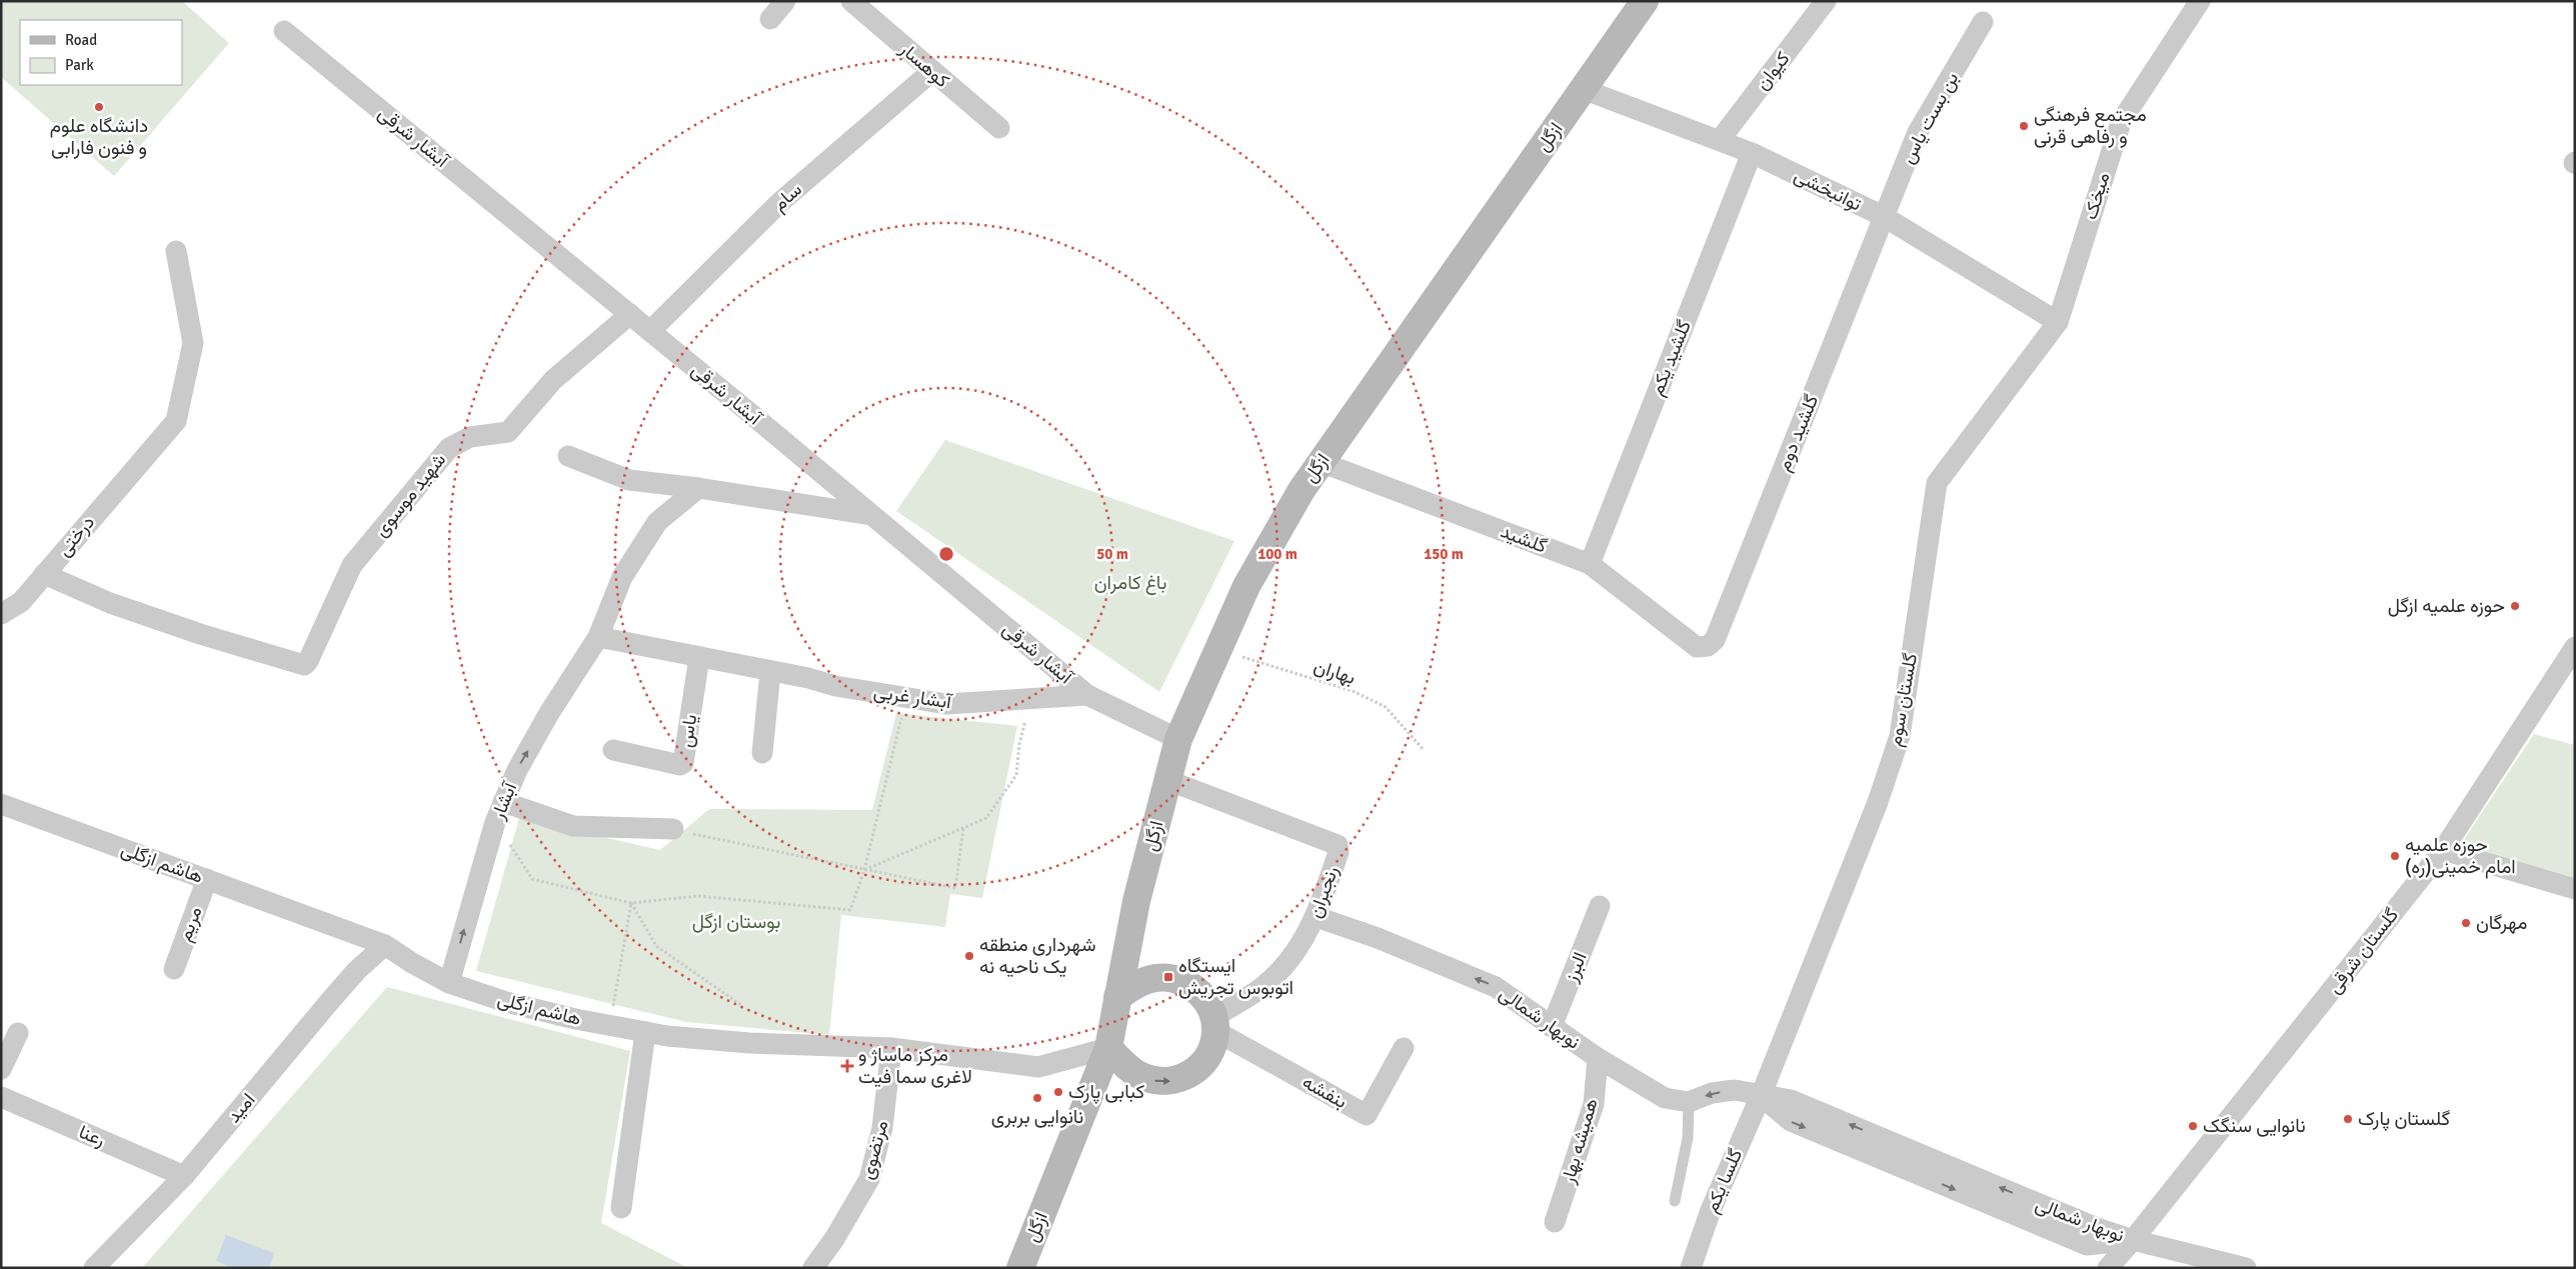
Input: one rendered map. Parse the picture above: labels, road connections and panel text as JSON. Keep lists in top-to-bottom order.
{
  "streets": {
    "main road": ["ازگل"],
    "street": [
      "کوهسار",
      "کیوان",
      "بن بست یاس",
      "آبشار شرقی",
      "توانبخشی",
      "میخک",
      "سام",
      "گلشيد يكم",
      "گلشيد دوم",
      "شهید موسوی",
      "درختی",
      "گلشید",
      "آبشار غربی",
      "گلستان سوم",
      "یاس",
      "آبشار",
      "هاشم ازگلی",
      "رنجبران",
      "مریم",
      "گلستان شرقی",
      "البرز",
      "نوبهار شمالی",
      "بنفشه",
      "امید",
      "رعنا",
      "همیشه بهار",
      "مرتضوی",
      "گلسا يكم"
    ],
    "path": ["بهاران"]
  },
  "crossings": [
    ["کوهسار", "سام"],
    ["کیوان", "توانبخشی"],
    ["بن بست یاس", "توانبخشی"],
    ["بن بست یاس", "گلشيد دوم"],
    ["آبشار شرقی", "ازگل"],
    ["آبشار شرقی", "سام"],
    ["آبشار شرقی", "شهید موسوی"],
    ["آبشار شرقی", "آبشار غربی"],
    ["ازگل", "توانبخشی"],
    ["ازگل", "گلشید"],
    ["ازگل", "بهاران"],
    ["ازگل", "هاشم ازگلی"],
    ["ازگل", "رنجبران"],
    ["ازگل", "بنفشه"],
    ["توانبخشی", "میخک"],
    ["توانبخشی", "گلشيد يكم"],
    ["توانبخشی", "گلشيد دوم"],
    ["توانبخشی", "گلستان سوم"],
    ["میخک", "گلستان سوم"],
    ["گلشيد يكم", "گلشید"],
    ["گلشيد دوم", "گلشید"],
    ["شهید موسوی", "درختی"],
    ["آبشار غربی", "یاس"],
    ["گلستان سوم", "نوبهار شمالی"],
    ["گلستان سوم", "گلسا يكم"],
    ["آبشار", "هاشم ازگلی"],
    ["هاشم ازگلی", "رنجبران"],
    ["هاشم ازگلی", "مریم"],
    ["هاشم ازگلی", "بنفشه"],
    ["هاشم ازگلی", "امید"],
    ["هاشم ازگلی", "مرتضوی"],
    ["رنجبران", "نوبهار شمالی"],
    ["رنجبران", "بنفشه"],
    ["گلستان شرقی", "نوبهار شمالی"],
    ["البرز", "نوبهار شمالی"],
    ["نوبهار شمالی", "همیشه بهار"],
    ["نوبهار شمالی", "گلسا يكم"],
    ["امید", "رعنا"]
  ],
  "one_way": ["آبشار"],
  "parks": ["باغ کامران", "بوستان ازگل"],
  "places": {
    "other": [
      "دانشگاه علوم و فنون فارابی",
      "مجتمع فرهنگی و رفاهی قرنی",
      "حوزه علمیه ازگل",
      "حوزه علمیه امام خمینی(ره)",
      "مهرگان",
      "شهرداری منطقه یک ناحیه نه",
      "کبابی پارک",
      "نانوایی بربری",
      "گلستان پارک",
      "نانوایی سنگک"
    ],
    "transit": ["ایستگاه اتوبوس تجریش"],
    "health": ["مرکز ماساژ و لاغری سما فیت"]
  },
  "legend": ["Road", "Park"],
  "rings": ["50 m", "100 m", "150 m"]
}
